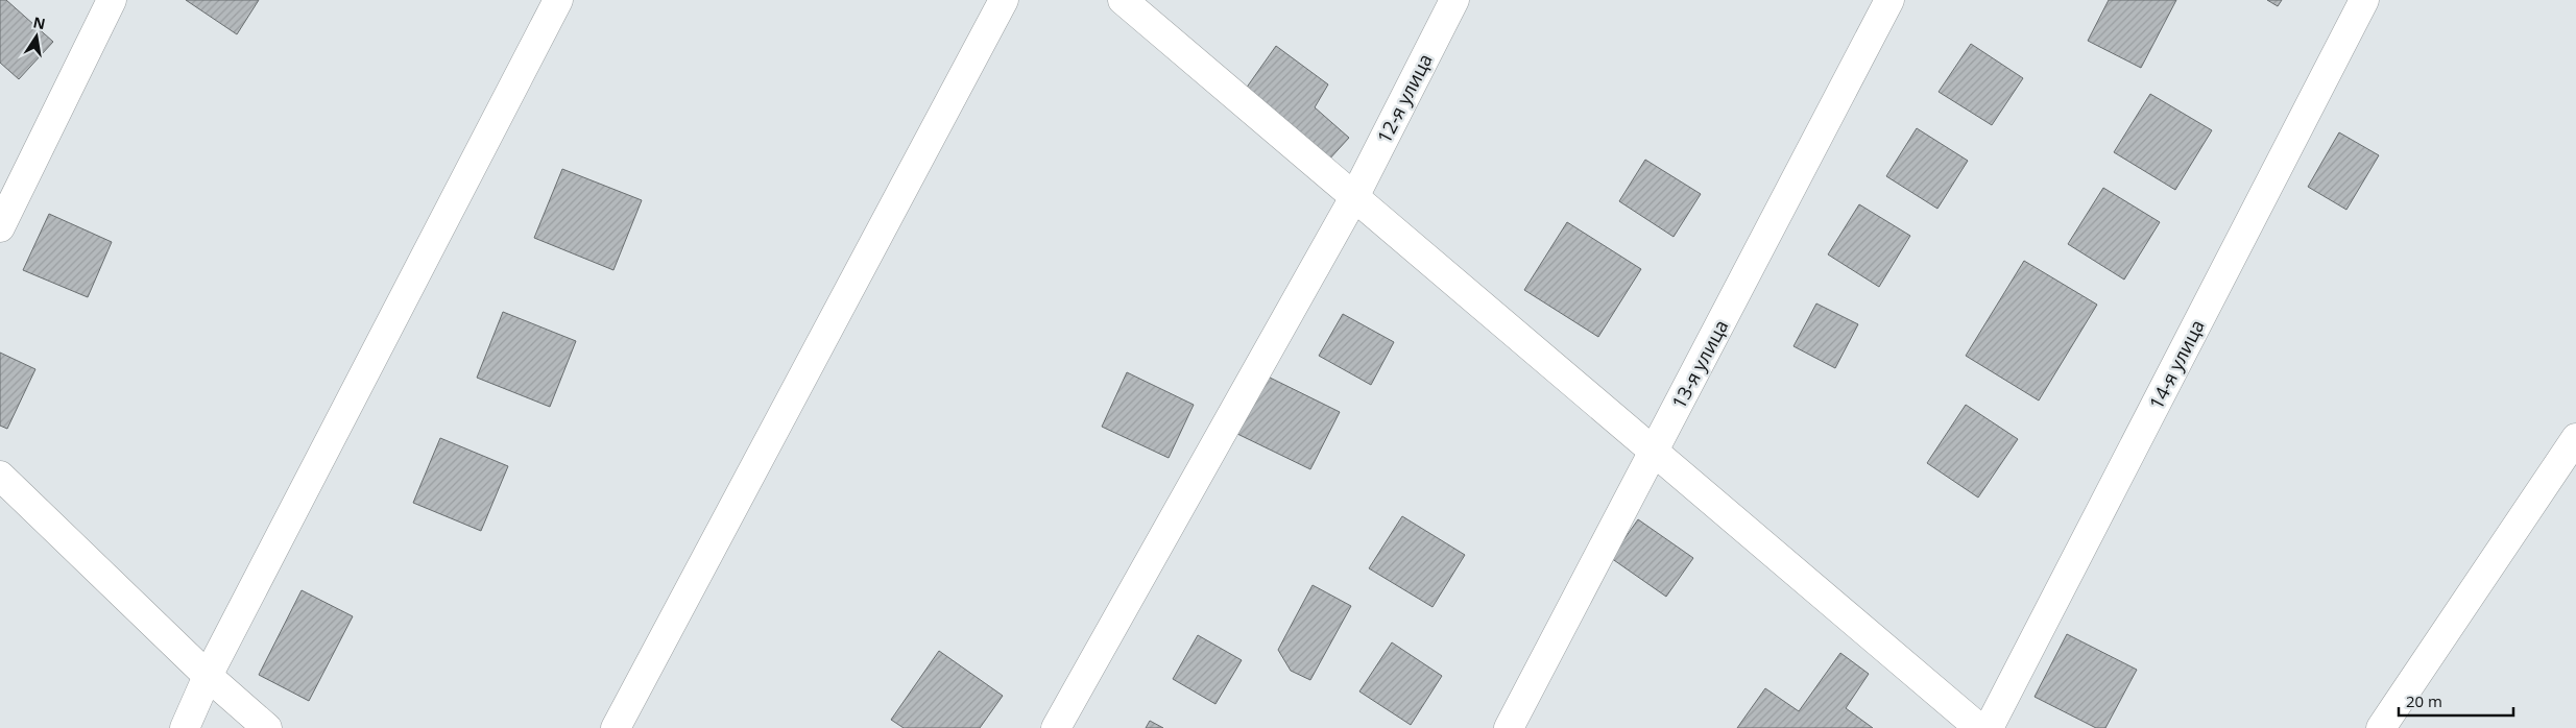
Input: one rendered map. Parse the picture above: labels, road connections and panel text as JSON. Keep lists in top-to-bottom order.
{
  "streets": {
    "street": ["12-я улица", "13-я улица", "14-я улица"]
  },
  "scale_bar": "20 m",
  "north": "top"
}
